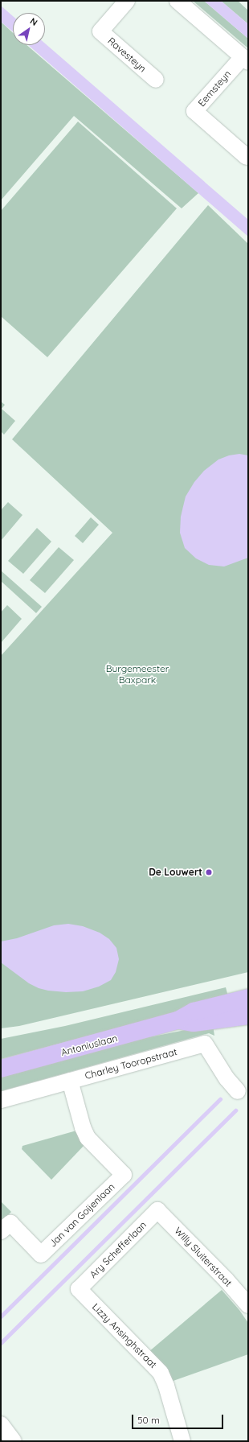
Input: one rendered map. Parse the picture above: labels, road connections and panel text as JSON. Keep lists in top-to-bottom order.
{
  "streets": {
    "main road": ["Antoniuslaan"],
    "street": [
      "Ravesteyn",
      "Eemsteyn",
      "Charley Tooropstraat",
      "Jan van Goijenlaan",
      "Ary Schefferlaan",
      "Willy Sluiterstraat",
      "Lizzy Ansinghstraat"
    ]
  },
  "crossings": [
    ["Charley Tooropstraat", "Jan van Goijenlaan"],
    ["Ary Schefferlaan", "Willy Sluiterstraat"],
    ["Ary Schefferlaan", "Lizzy Ansinghstraat"]
  ],
  "parks": ["Burgemeester Baxpark"],
  "places": ["De Louwert"],
  "scale_bar": "50 m",
  "north": "top right"
}
